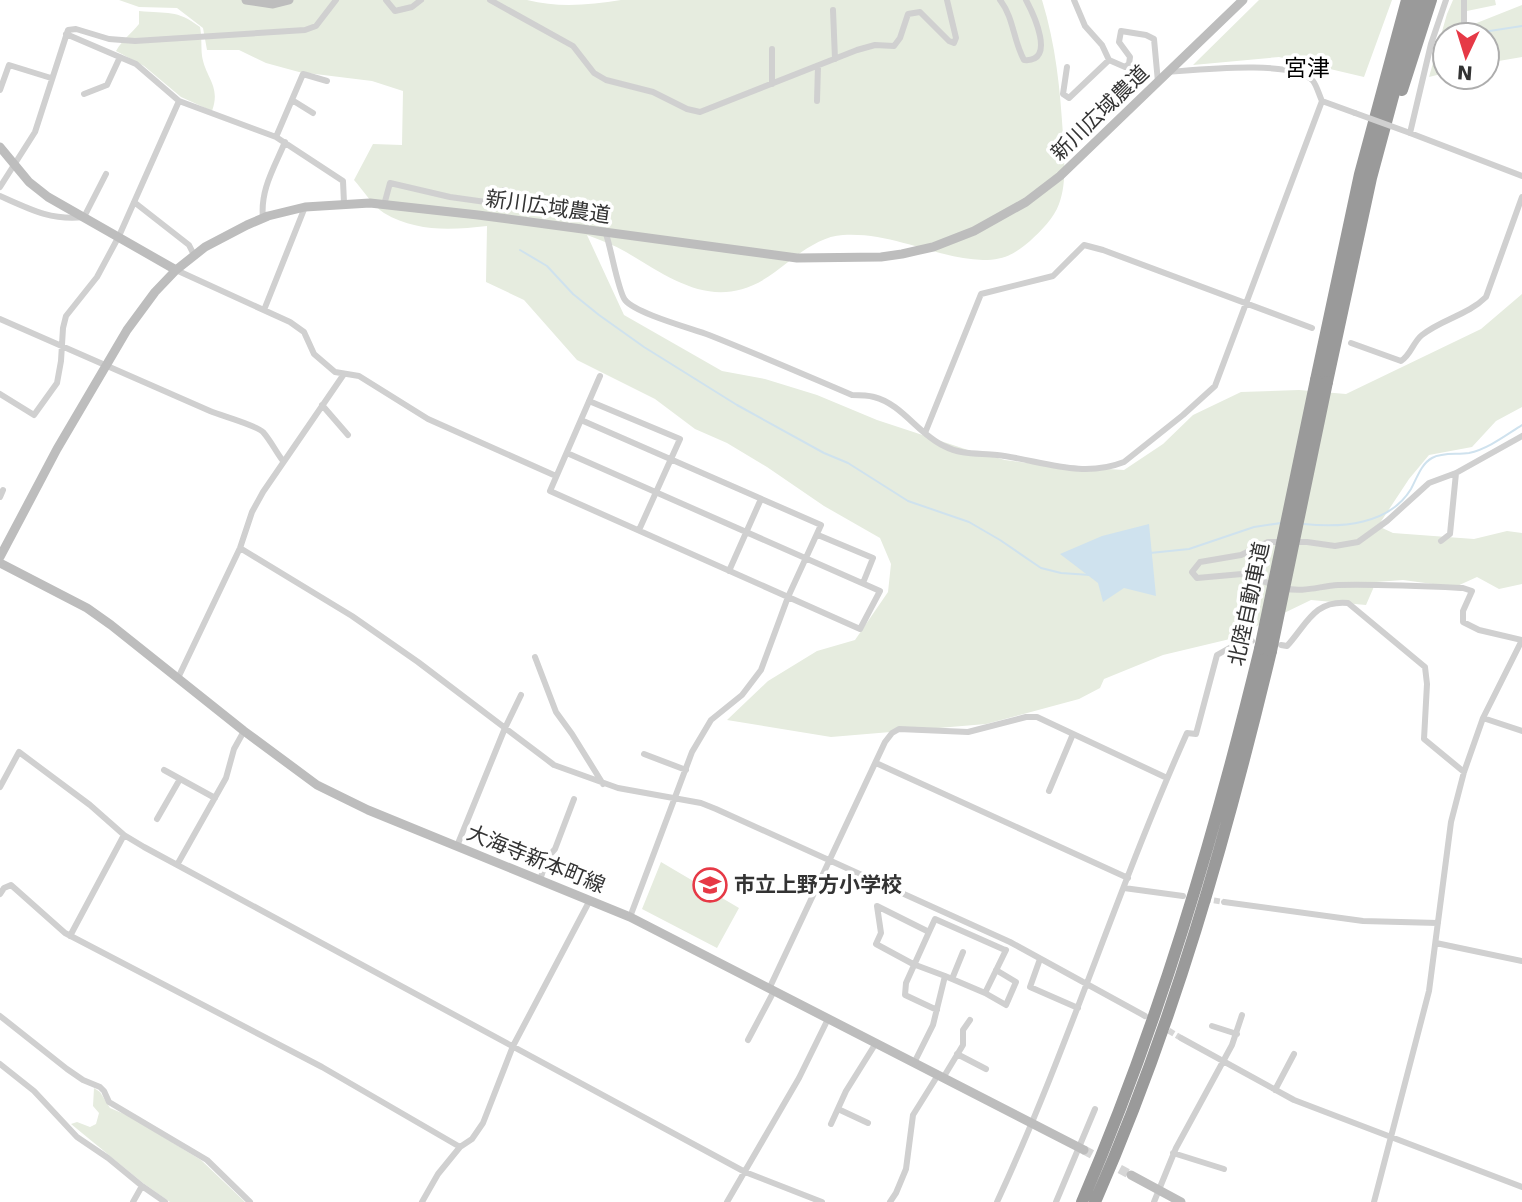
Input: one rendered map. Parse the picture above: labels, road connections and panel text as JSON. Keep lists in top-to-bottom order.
{
  "streets": {
    "highway": ["北陸自動車道"],
    "street": ["新川広域農道", "大海寺新本町線"]
  },
  "districts": ["宮津"],
  "places": {
    "school or university": ["市立上野方小学校"]
  },
  "north": "bottom"
}
